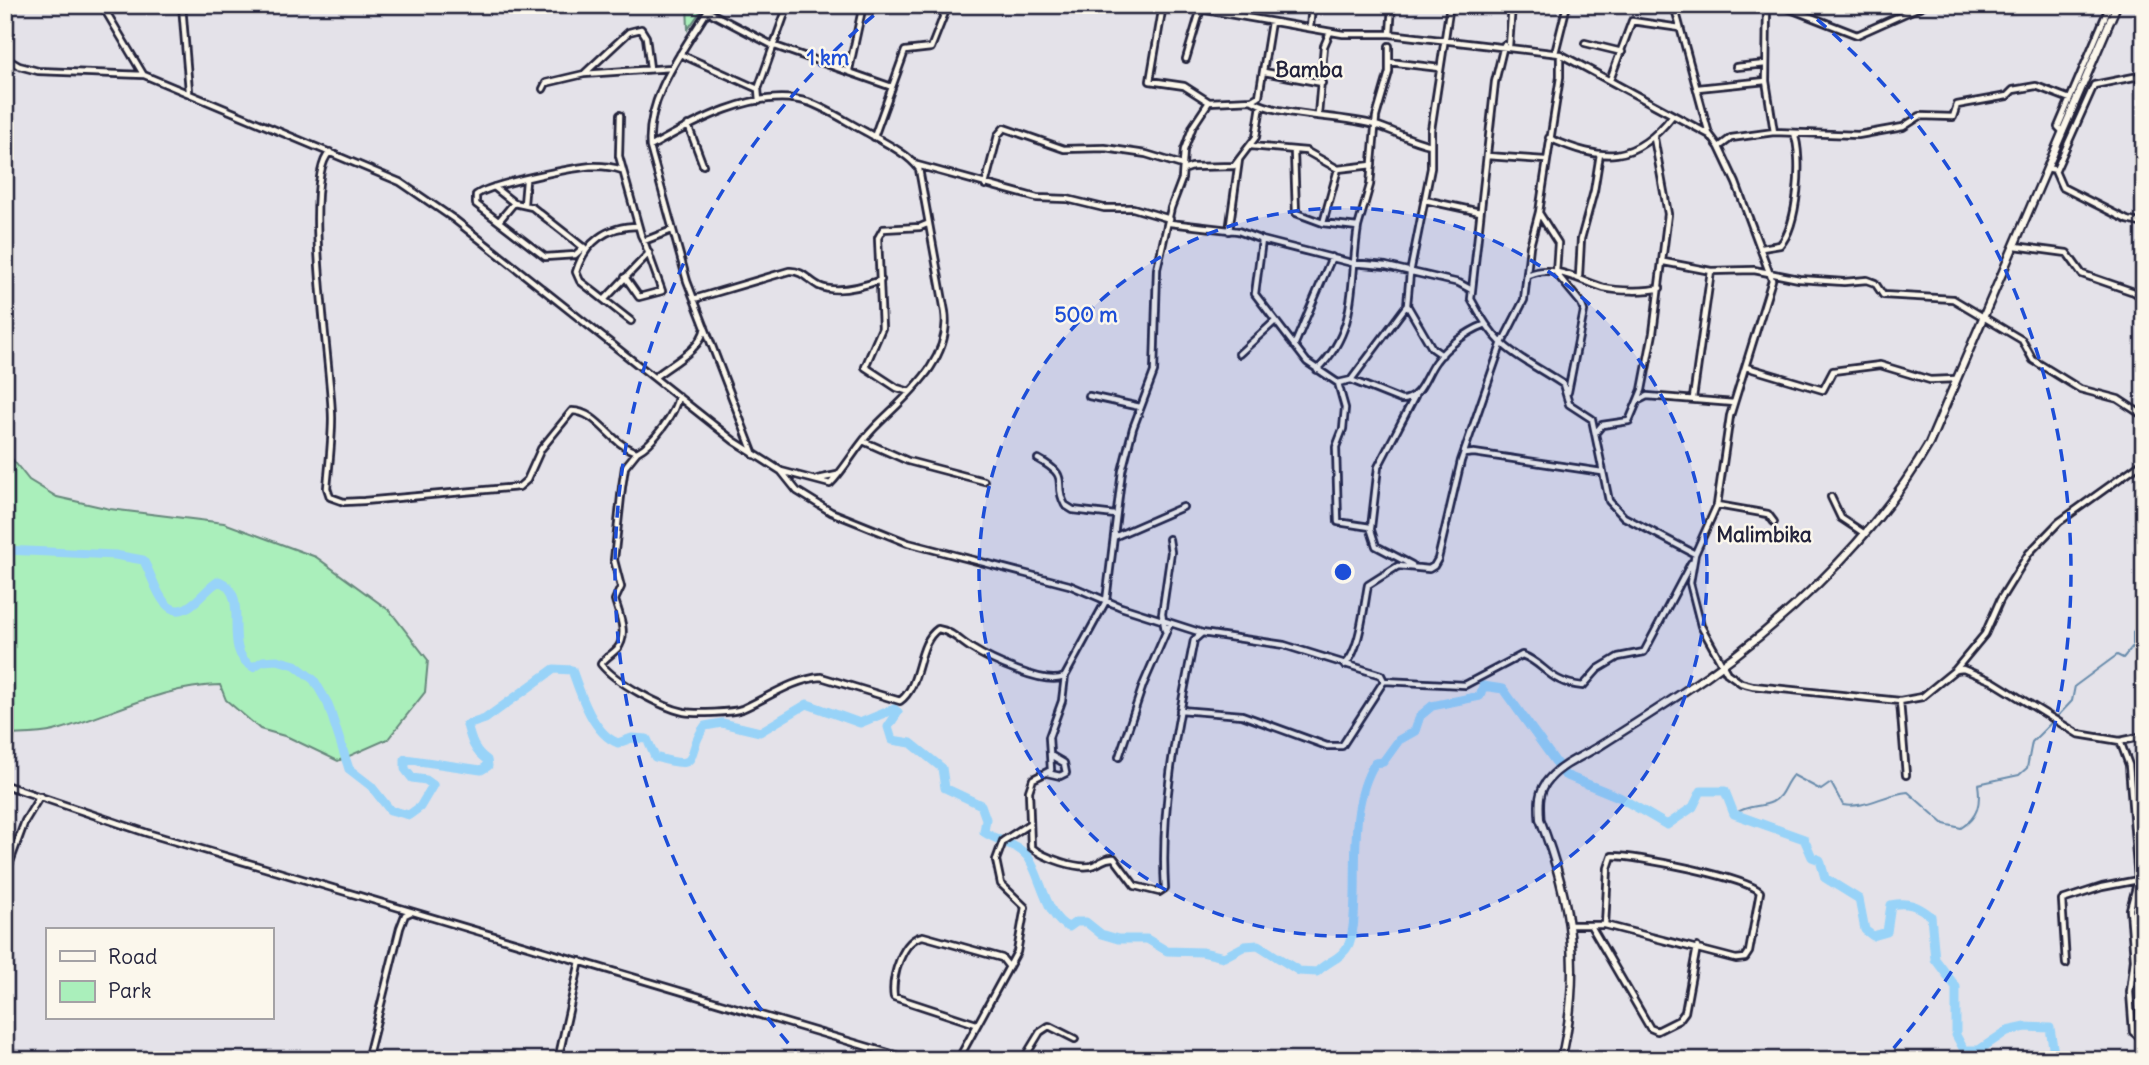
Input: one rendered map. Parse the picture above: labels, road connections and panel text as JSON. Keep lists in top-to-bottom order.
{
  "districts": ["Bamba", "Malimbika"],
  "legend": ["Road", "Park"],
  "rings": ["1 km", "500 m"]
}
